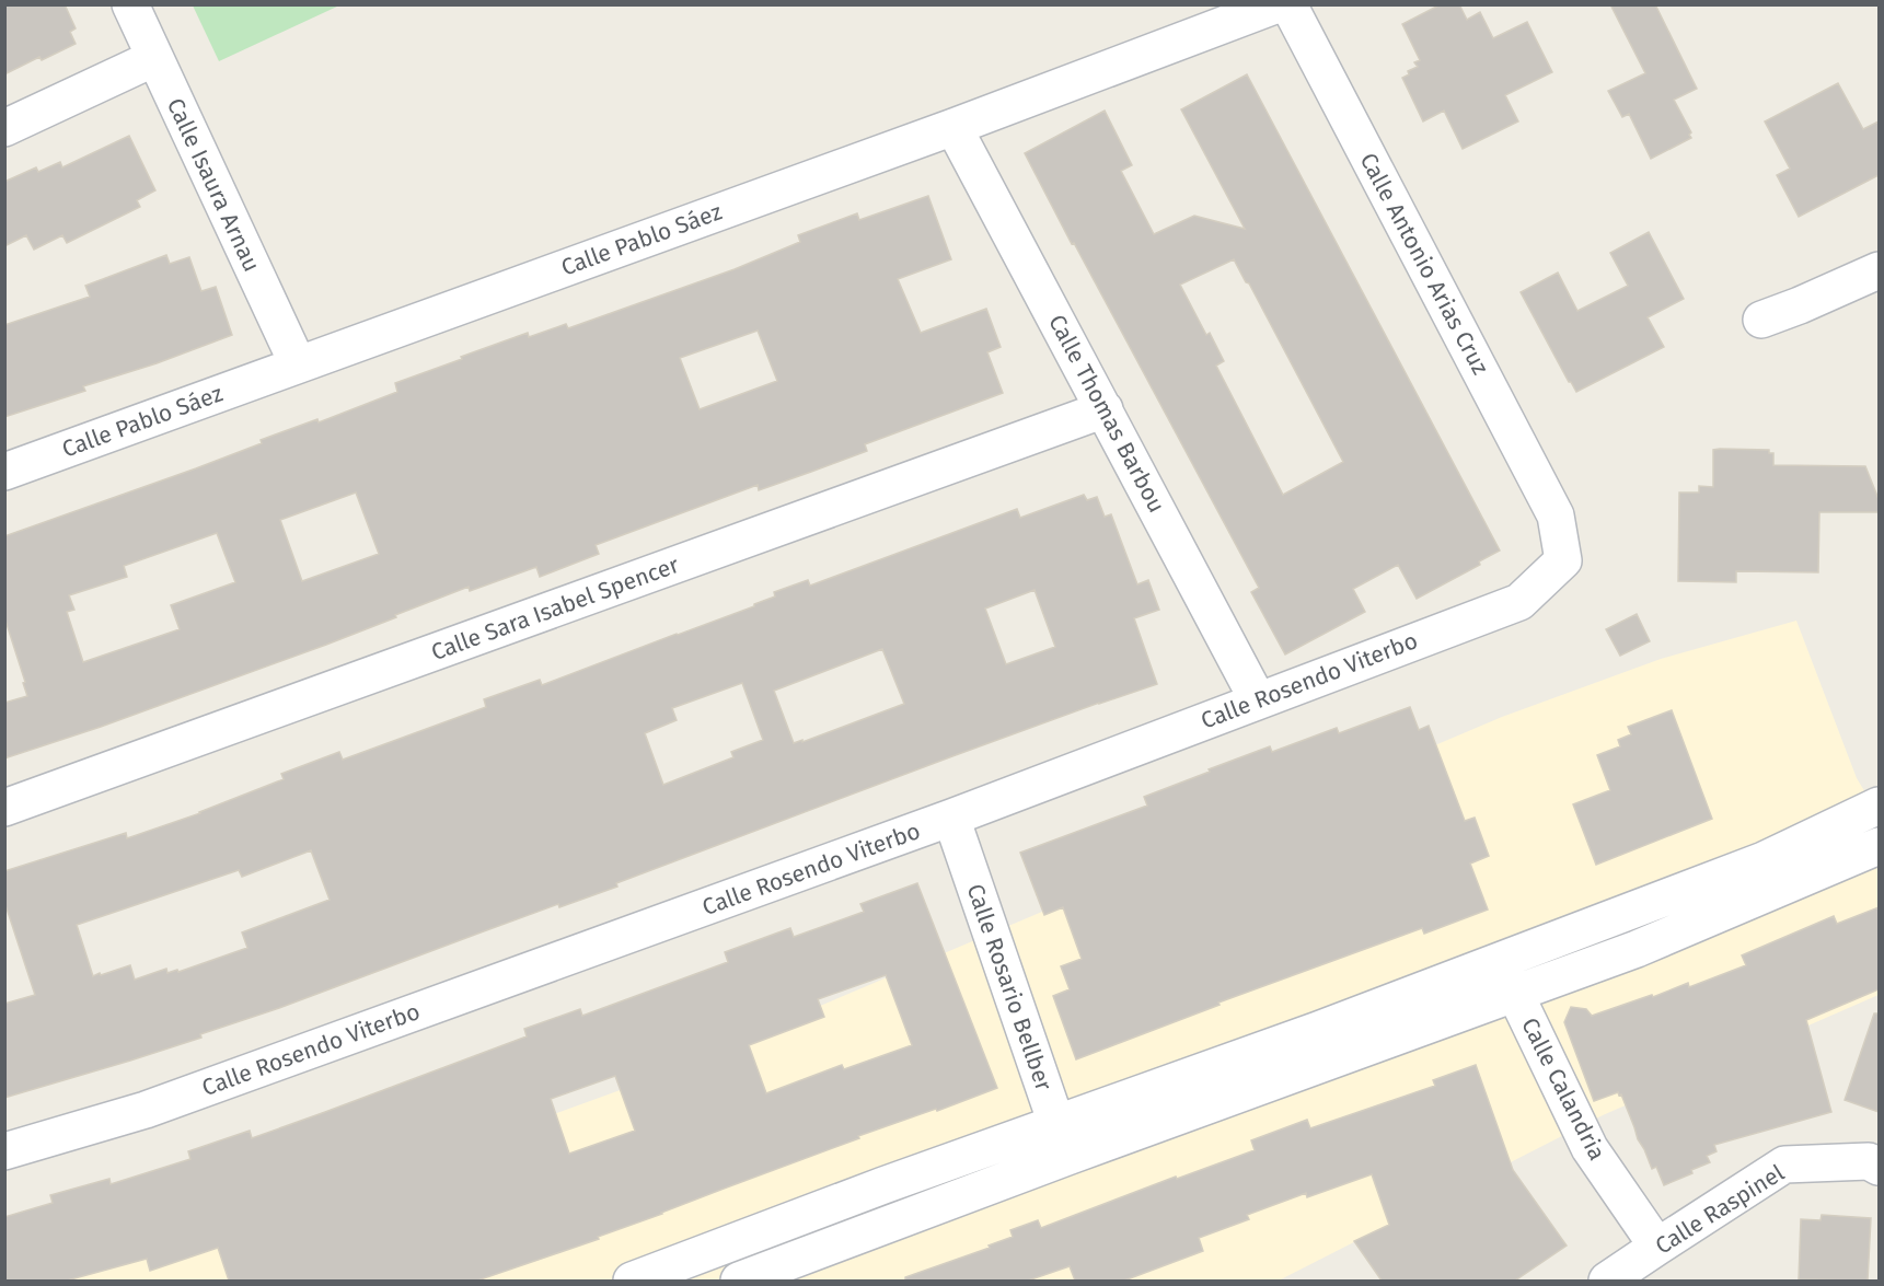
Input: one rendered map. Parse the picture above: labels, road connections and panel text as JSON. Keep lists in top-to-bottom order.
{
  "streets": {
    "street": [
      "Calle Isaura Arnau",
      "Calle Pablo Sáez",
      "Calle Antonio Arias Cruz",
      "Calle Thomas Barbou",
      "Calle Sara Isabel Spencer",
      "Calle Rosendo Viterbo",
      "Calle Rosario Bellber",
      "Calle Calandria",
      "Calle Raspinel"
    ]
  },
  "crossings": [
    ["Calle Isaura Arnau", "Calle Pablo Sáez"],
    ["Calle Pablo Sáez", "Calle Thomas Barbou"],
    ["Calle Antonio Arias Cruz", "Calle Rosendo Viterbo"],
    ["Calle Thomas Barbou", "Calle Sara Isabel Spencer"],
    ["Calle Thomas Barbou", "Calle Rosendo Viterbo"],
    ["Calle Rosendo Viterbo", "Calle Rosario Bellber"],
    ["Calle Calandria", "Calle Raspinel"]
  ]
}
